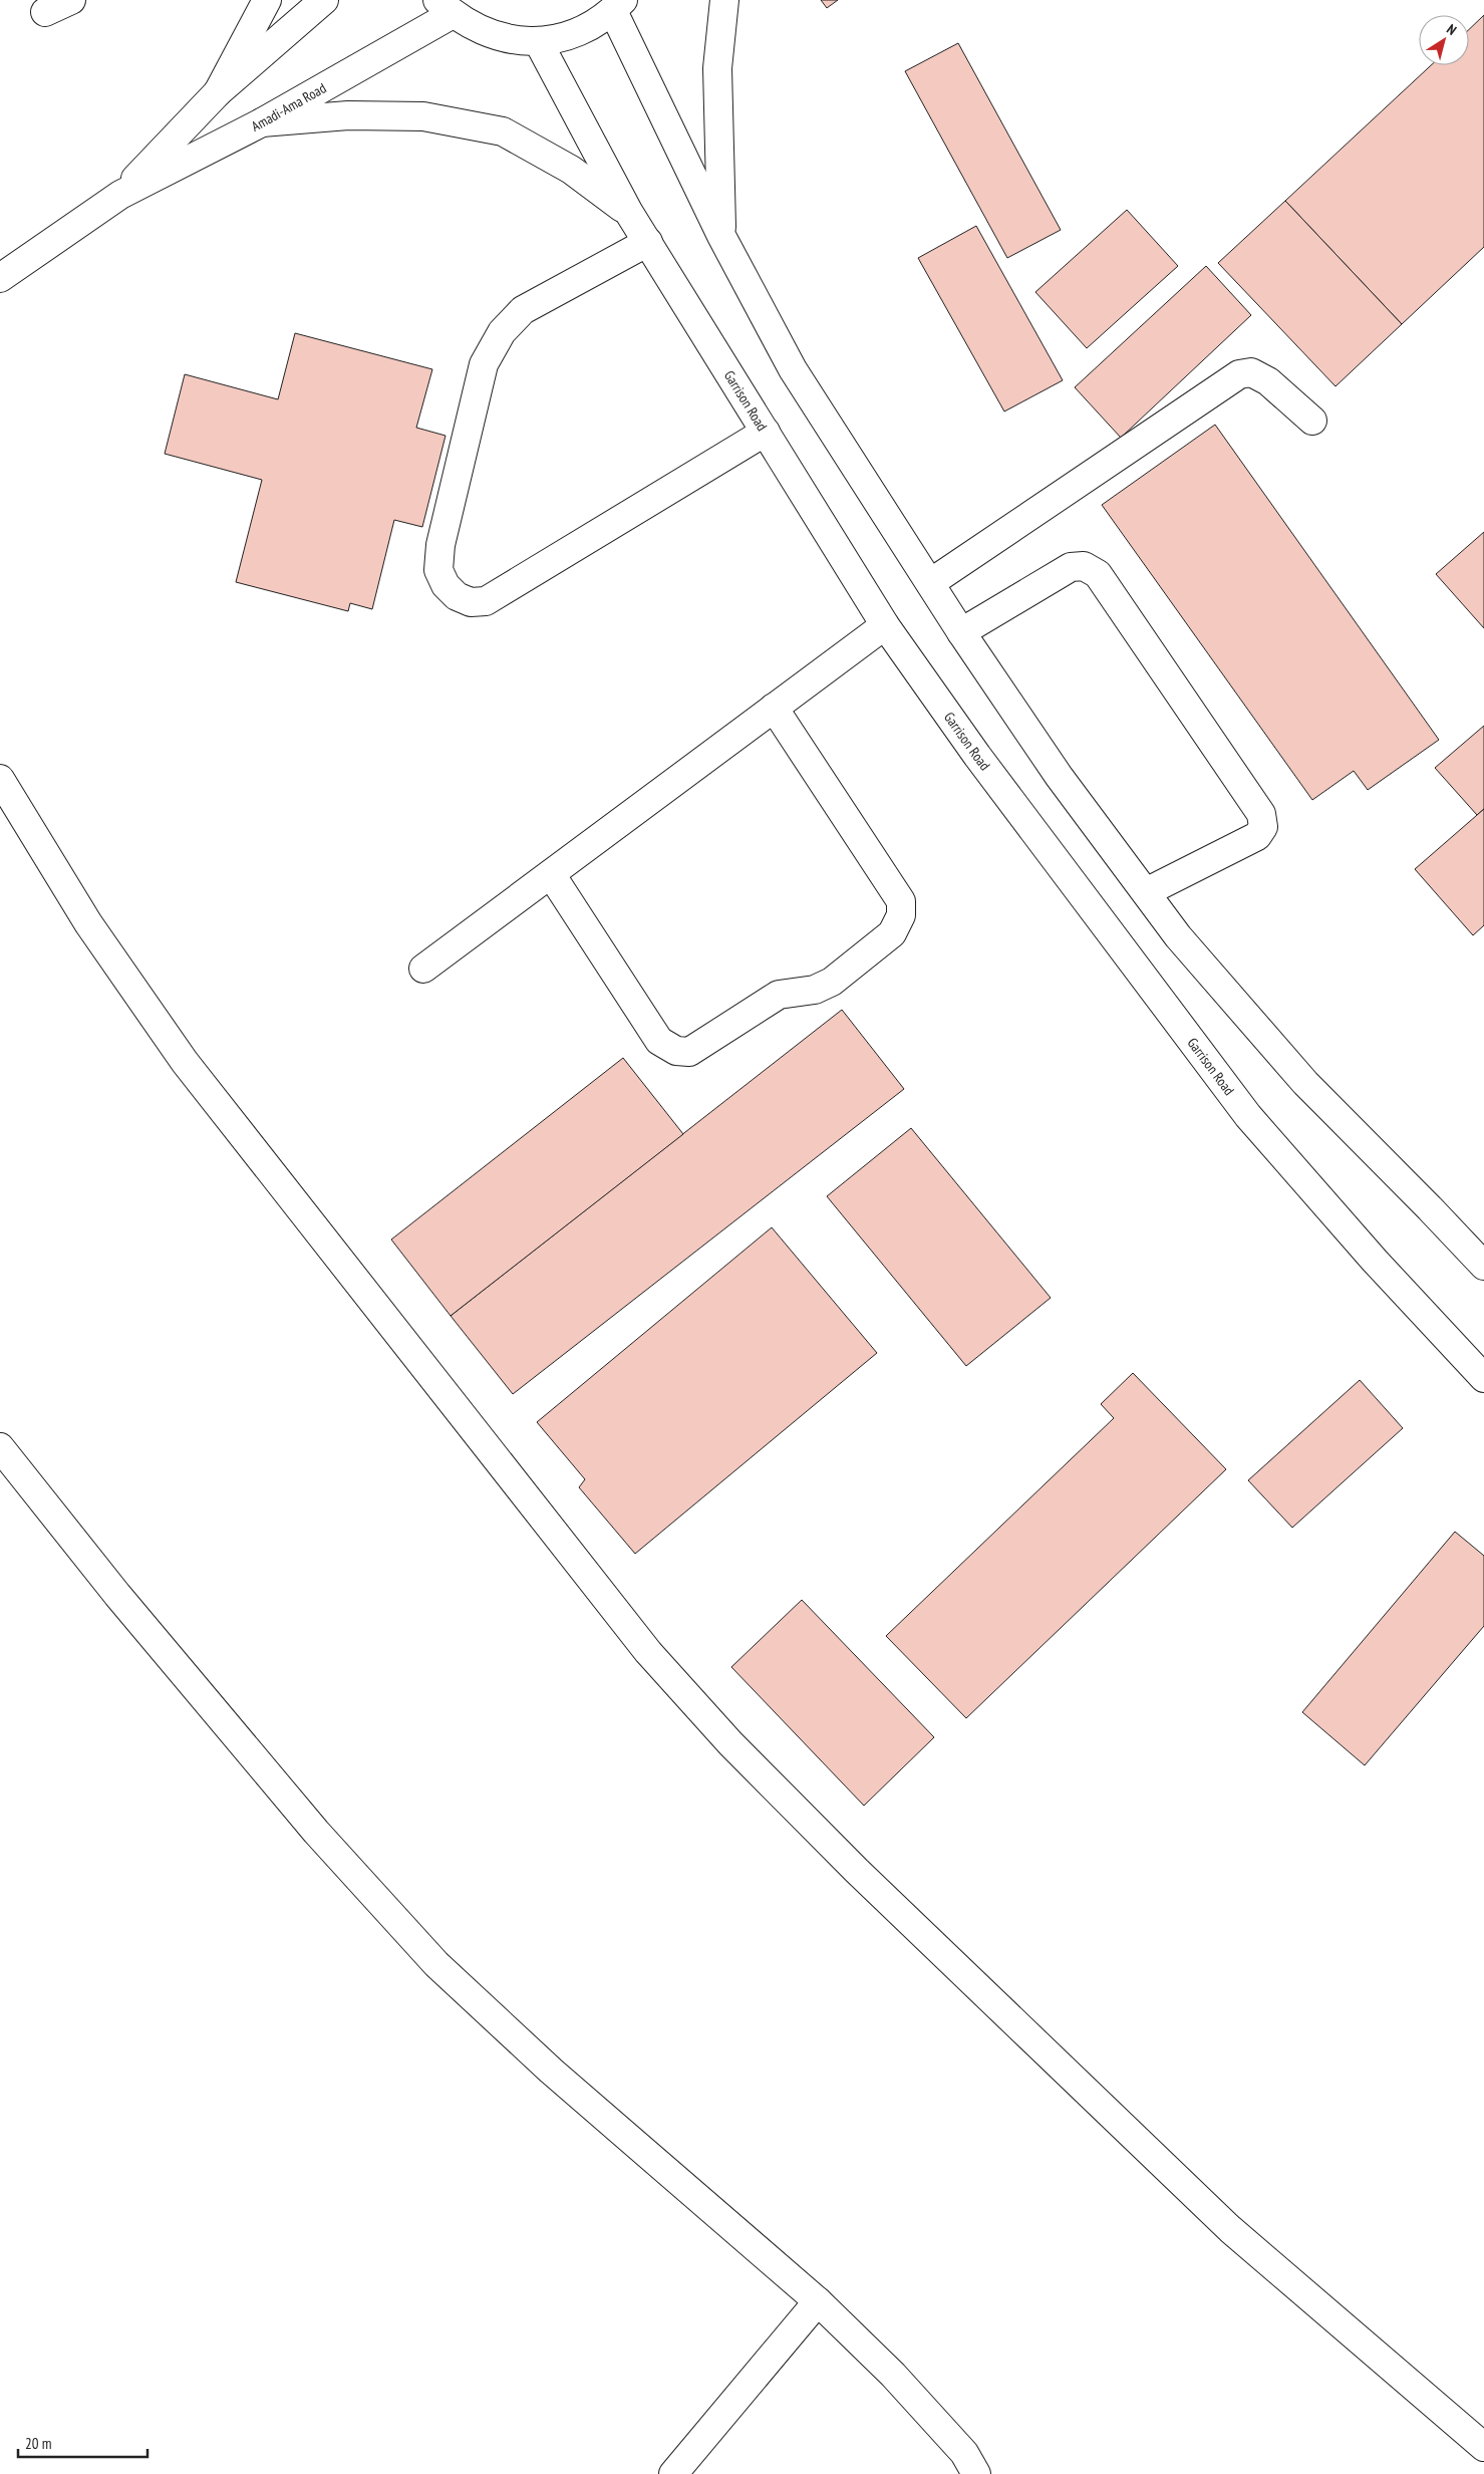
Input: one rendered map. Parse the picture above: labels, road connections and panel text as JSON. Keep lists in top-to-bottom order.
{
  "streets": {
    "main road": ["Amadi-Ama Road", "Garrison Road"]
  },
  "scale_bar": "20 m",
  "north": "top right"
}
